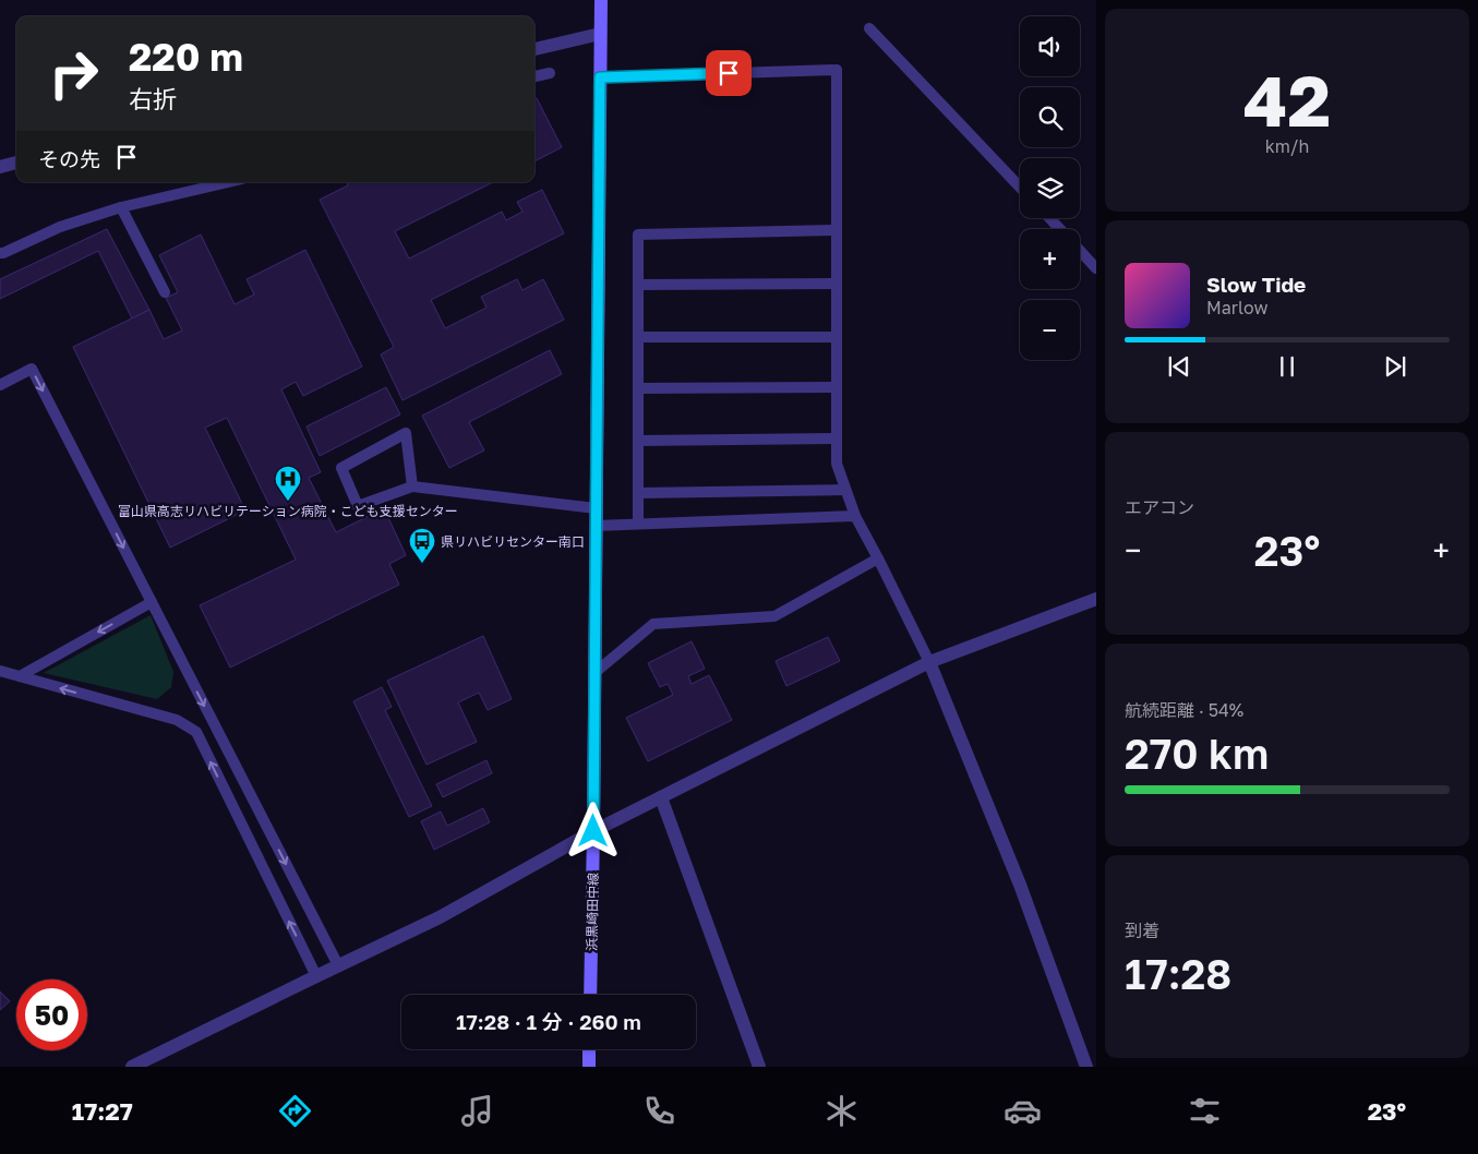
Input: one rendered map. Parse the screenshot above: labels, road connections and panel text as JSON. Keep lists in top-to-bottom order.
{
  "streets": {
    "main road": ["浜黒崎田中線"]
  },
  "places": {
    "hospital": ["富山県高志リハビリテーション病院・こども支援センター"],
    "bus stop": ["県リハビリセンター南口"]
  },
  "page": {
    "tile": [
      ["42", "km/h"],
      "エアコン",
      ["航続距離 · 54%", "270 km"],
      ["到着", "17:28"]
    ],
    "map_buttons": ["+", "−"],
    "turn": ["220 m", "右折"],
    "then": "その先",
    "song": ["Slow Tide", "Marlow"],
    "heat": ["−", "23°", "+"],
    "limit": "50",
    "trip": "17:28 · 1 分 · 260 m",
    "tabs": ["17:27", "23°"]
  }
}
